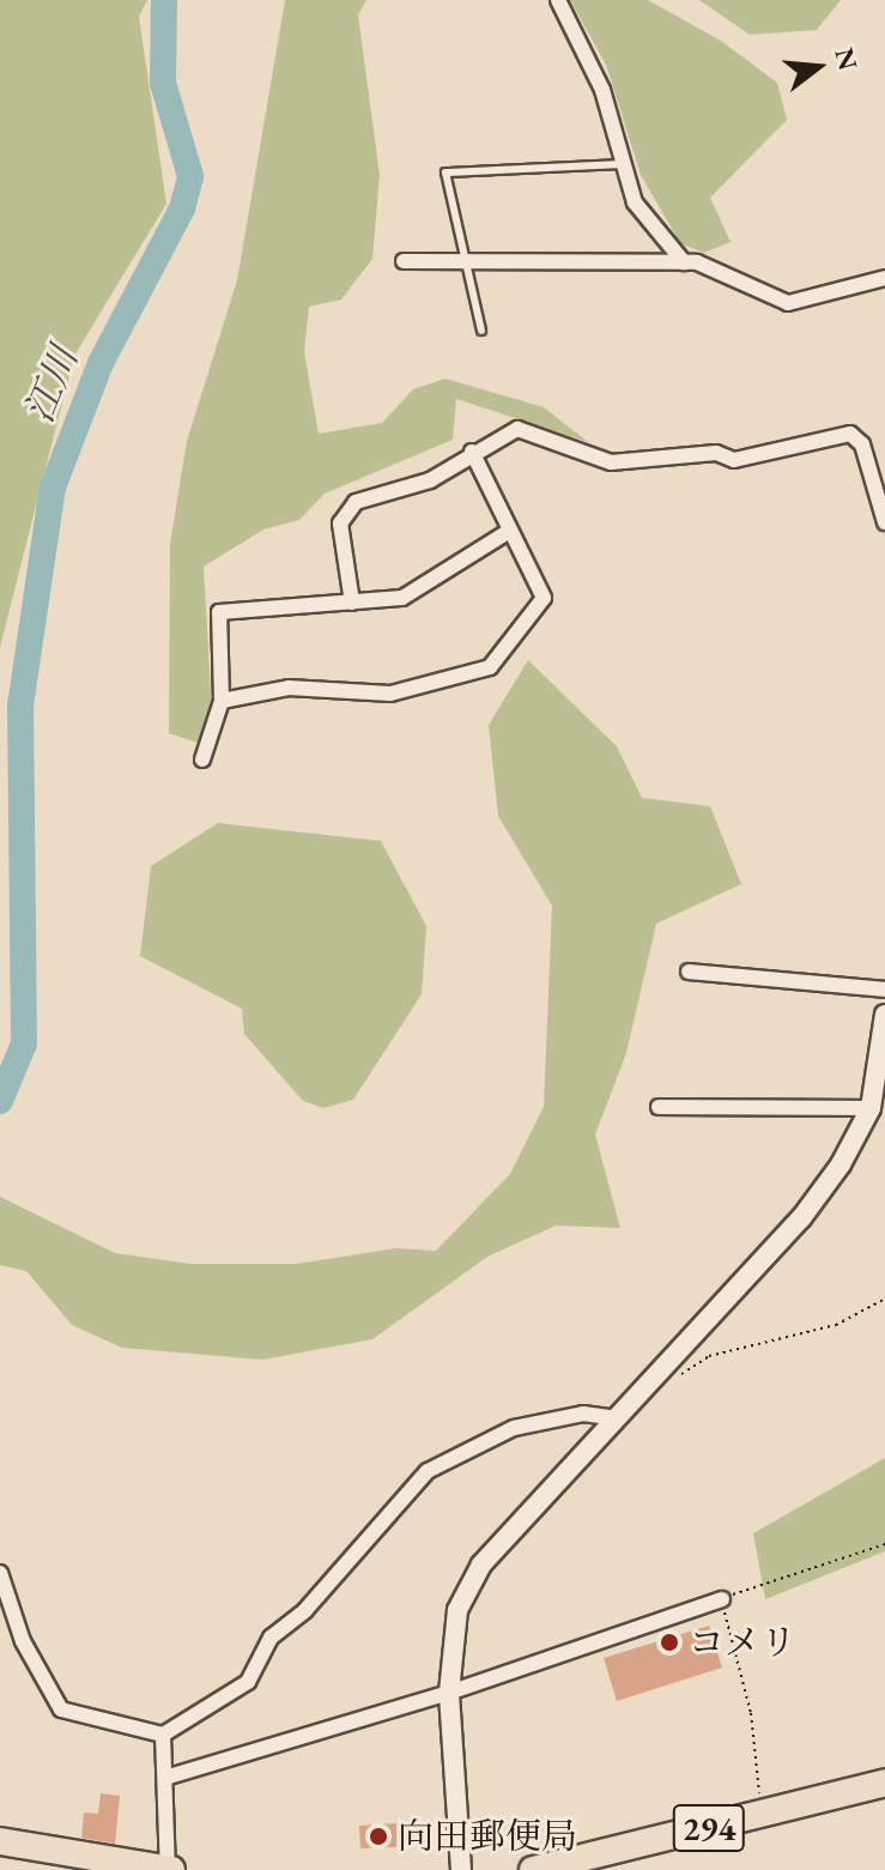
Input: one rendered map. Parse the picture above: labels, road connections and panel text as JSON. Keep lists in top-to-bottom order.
{
  "streets": {
    "highway": ["294"]
  },
  "water": ["江川"],
  "places": ["コメリ", "向田郵便局"],
  "north": "right"
}
